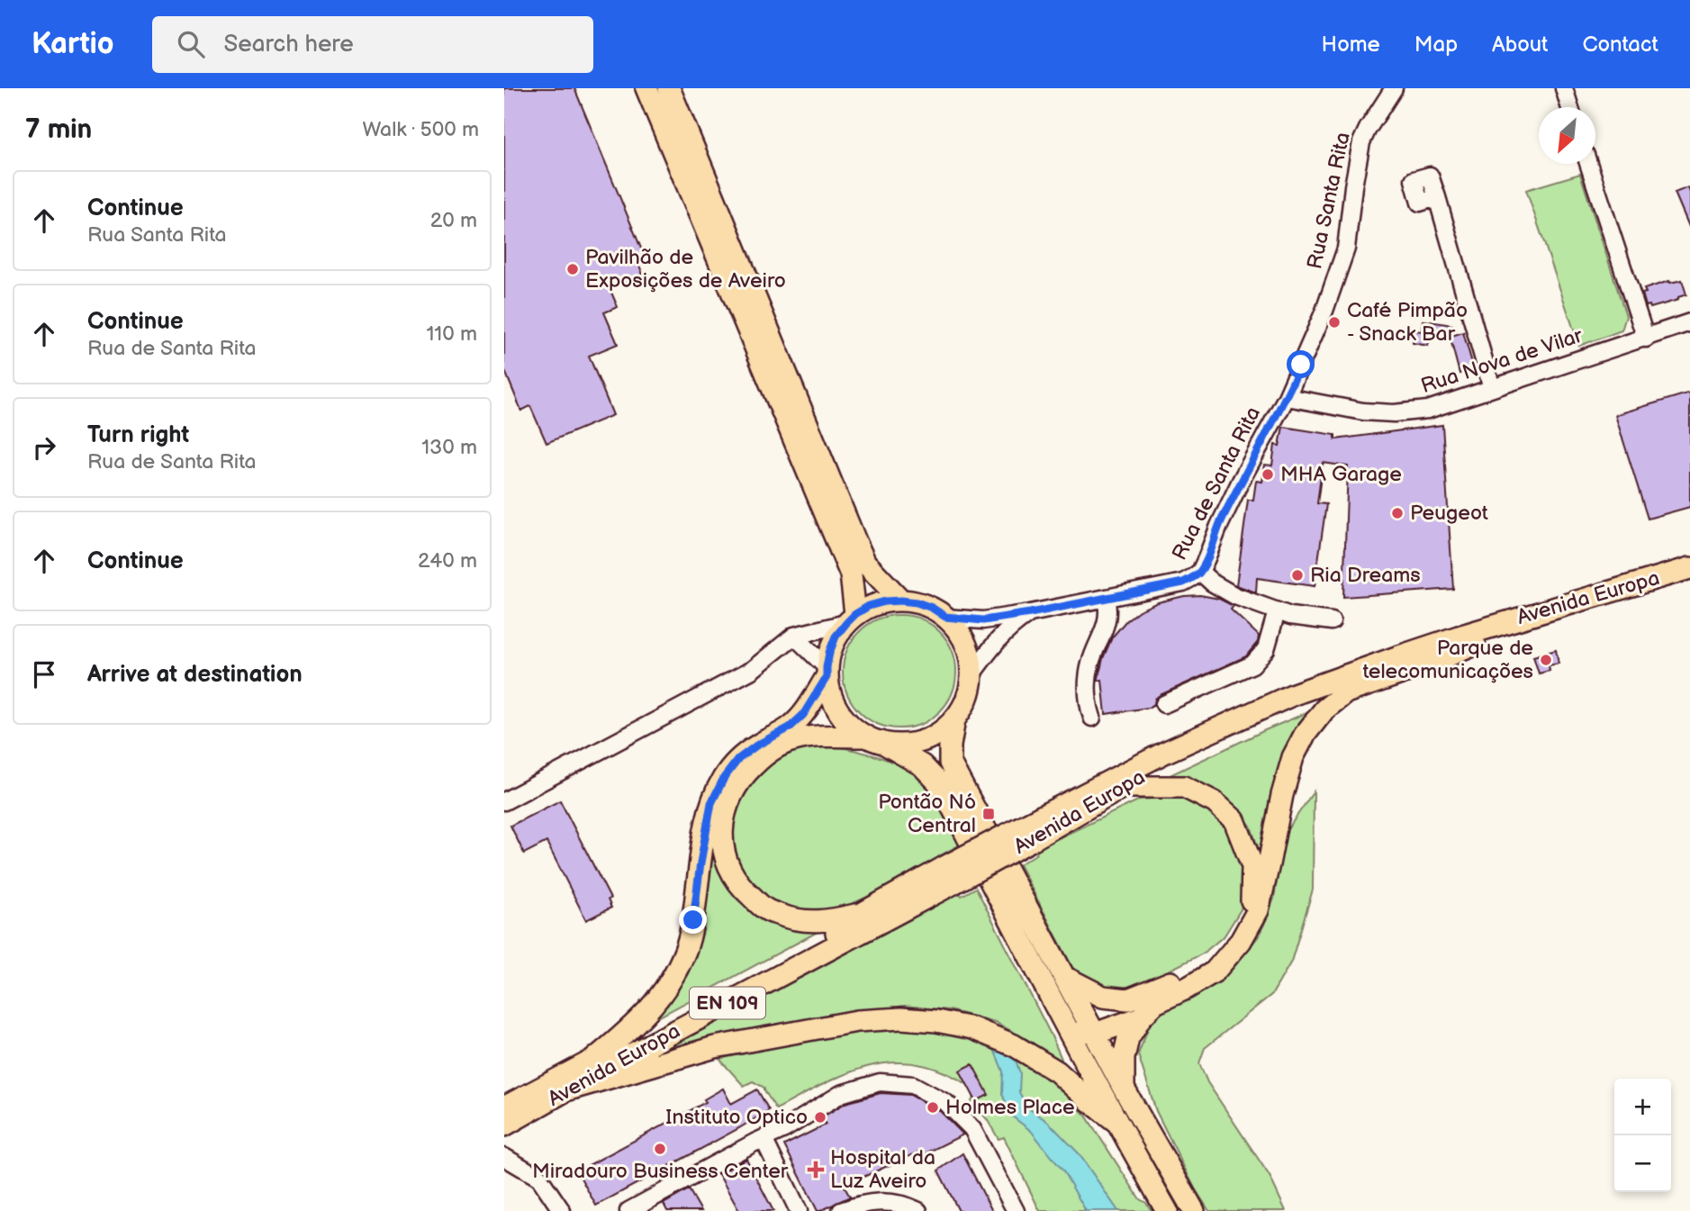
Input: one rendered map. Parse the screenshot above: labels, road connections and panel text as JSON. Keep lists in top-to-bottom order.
{
  "streets": {
    "main road": ["Avenida Europa", "EN 109"],
    "street": ["Rua Santa Rita", "Rua Nova de Vilar", "Rua de Santa Rita"]
  },
  "crossings": [
    ["Rua Santa Rita", "Rua Nova de Vilar"],
    ["Rua Santa Rita", "Rua de Santa Rita"],
    ["Rua Nova de Vilar", "Rua de Santa Rita"]
  ],
  "places": {
    "other": [
      "Pavilhão de Exposições de Aveiro",
      "Café Pimpão - Snack Bar",
      "MHA Garage",
      "Peugeot",
      "Ria Dreams",
      "Parque de telecomunicações",
      "Holmes Place",
      "Instituto Optico",
      "Miradouro Business Center"
    ],
    "transit": ["Pontão Nó Central"],
    "health": ["Hospital da Luz Aveiro"]
  },
  "north": "bottom left",
  "page": {
    "header": "Kartio",
    "search": "Search here",
    "nav": [
      "Home",
      "Map",
      "About",
      "Contact"
    ],
    "heading": ["7 min", "Walk · 500 m"],
    "list": [
      ["Continue", "Rua Santa Rita", "20 m"],
      ["Continue", "Rua de Santa Rita", "110 m"],
      ["Turn right", "Rua de Santa Rita", "130 m"],
      ["Continue", "240 m"],
      "Arrive at destination"
    ],
    "map_buttons": ["+", "−"]
  }
}
